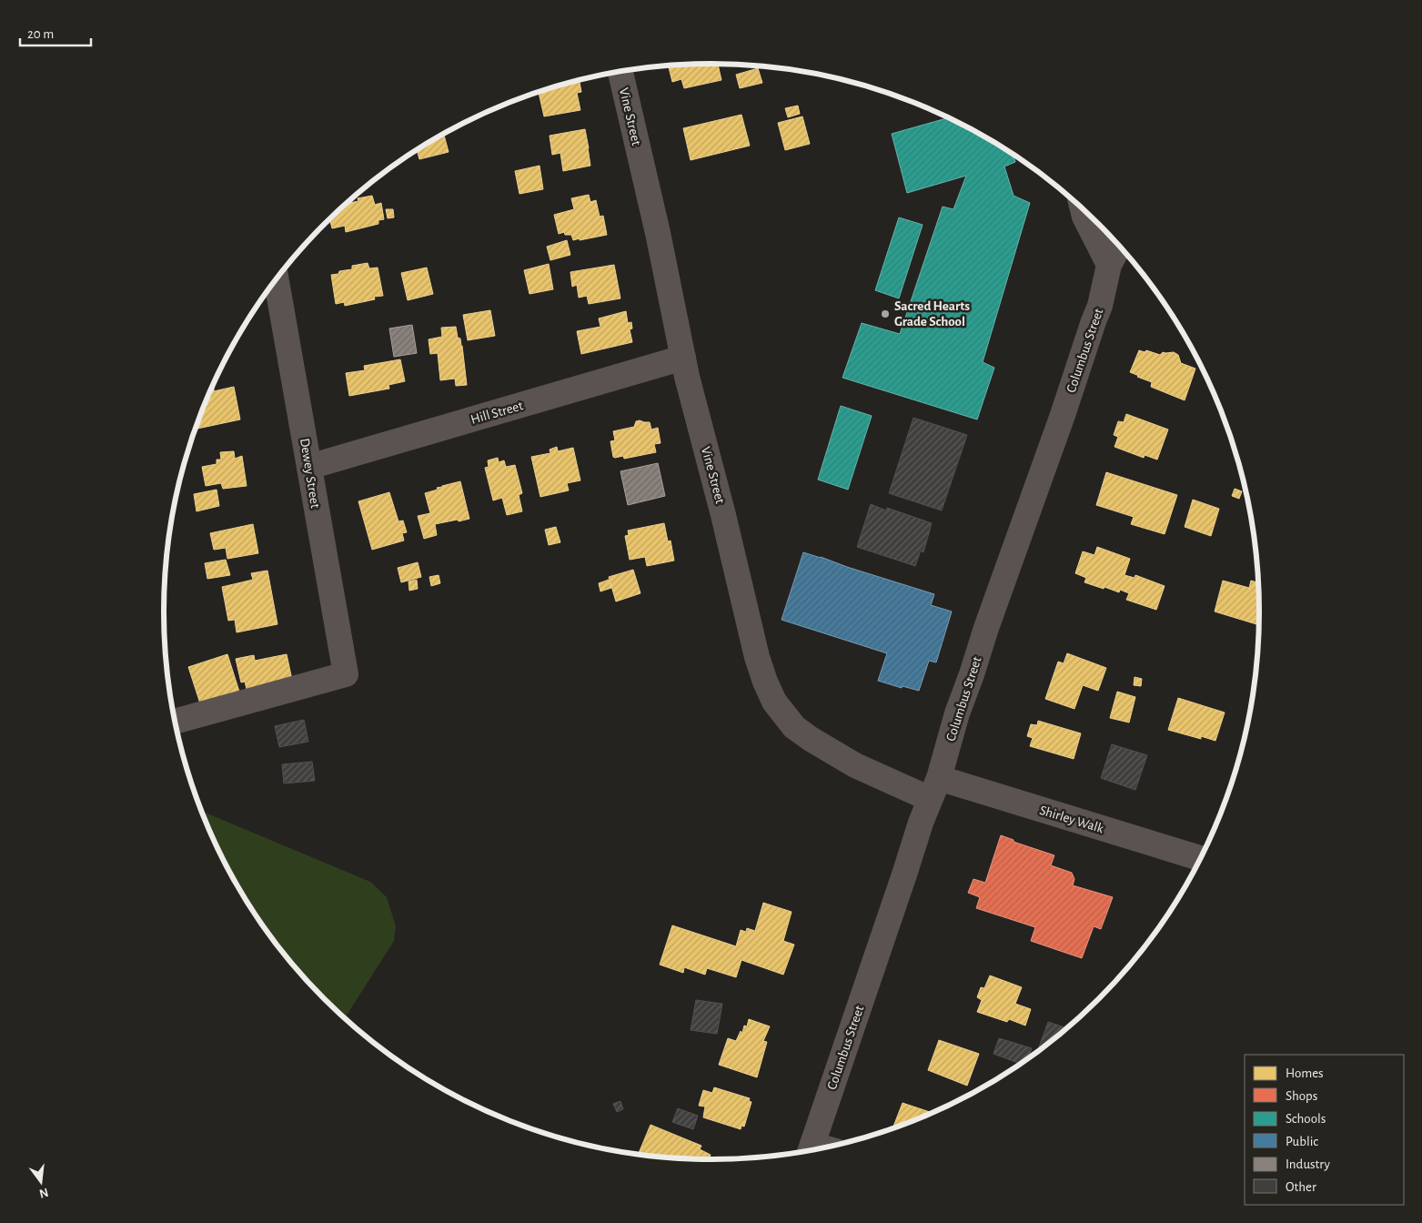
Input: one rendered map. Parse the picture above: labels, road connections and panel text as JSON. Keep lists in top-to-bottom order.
{
  "streets": {
    "street": [
      "Vine Street",
      "Columbus Street",
      "Hill Street",
      "Dewey Street",
      "Shirley Walk"
    ]
  },
  "crossings": [
    ["Vine Street", "Columbus Street"],
    ["Vine Street", "Hill Street"],
    ["Vine Street", "Shirley Walk"],
    ["Columbus Street", "Shirley Walk"],
    ["Hill Street", "Dewey Street"]
  ],
  "places": ["Sacred Hearts Grade School"],
  "legend": [
    "Homes",
    "Shops",
    "Schools",
    "Public",
    "Industry",
    "Other"
  ],
  "scale_bar": "20 m",
  "north": "bottom"
}
